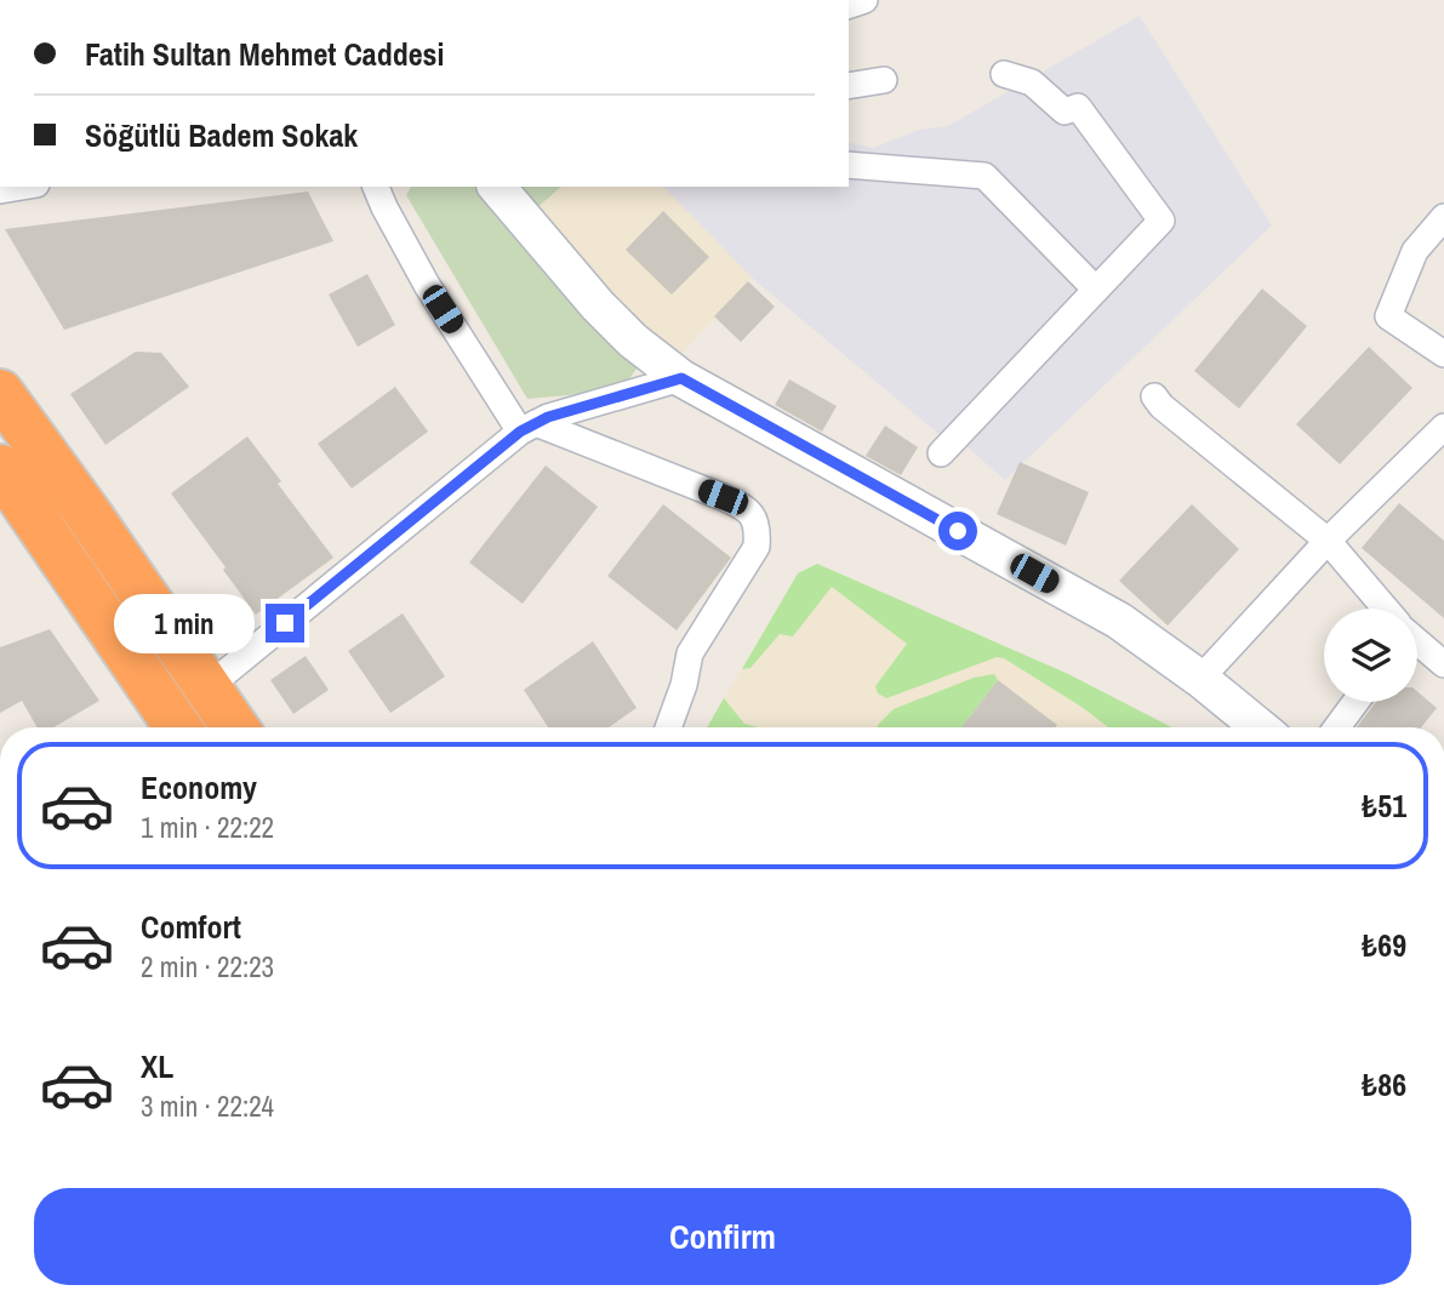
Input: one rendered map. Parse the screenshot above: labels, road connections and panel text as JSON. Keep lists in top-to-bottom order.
{
  "page": {
    "banner": ["Fatih Sultan Mehmet Caddesi", "Söğütlü Badem Sokak"],
    "bubble": "1 min",
    "list": [
      {
        "name": "Economy",
        "note": "1 min · 22:22",
        "value": "₺51"
      },
      {
        "name": "Comfort",
        "note": "2 min · 22:23",
        "value": "₺69"
      },
      {
        "name": "XL",
        "note": "3 min · 22:24",
        "value": "₺86"
      }
    ],
    "buttons": "Confirm"
  }
}
